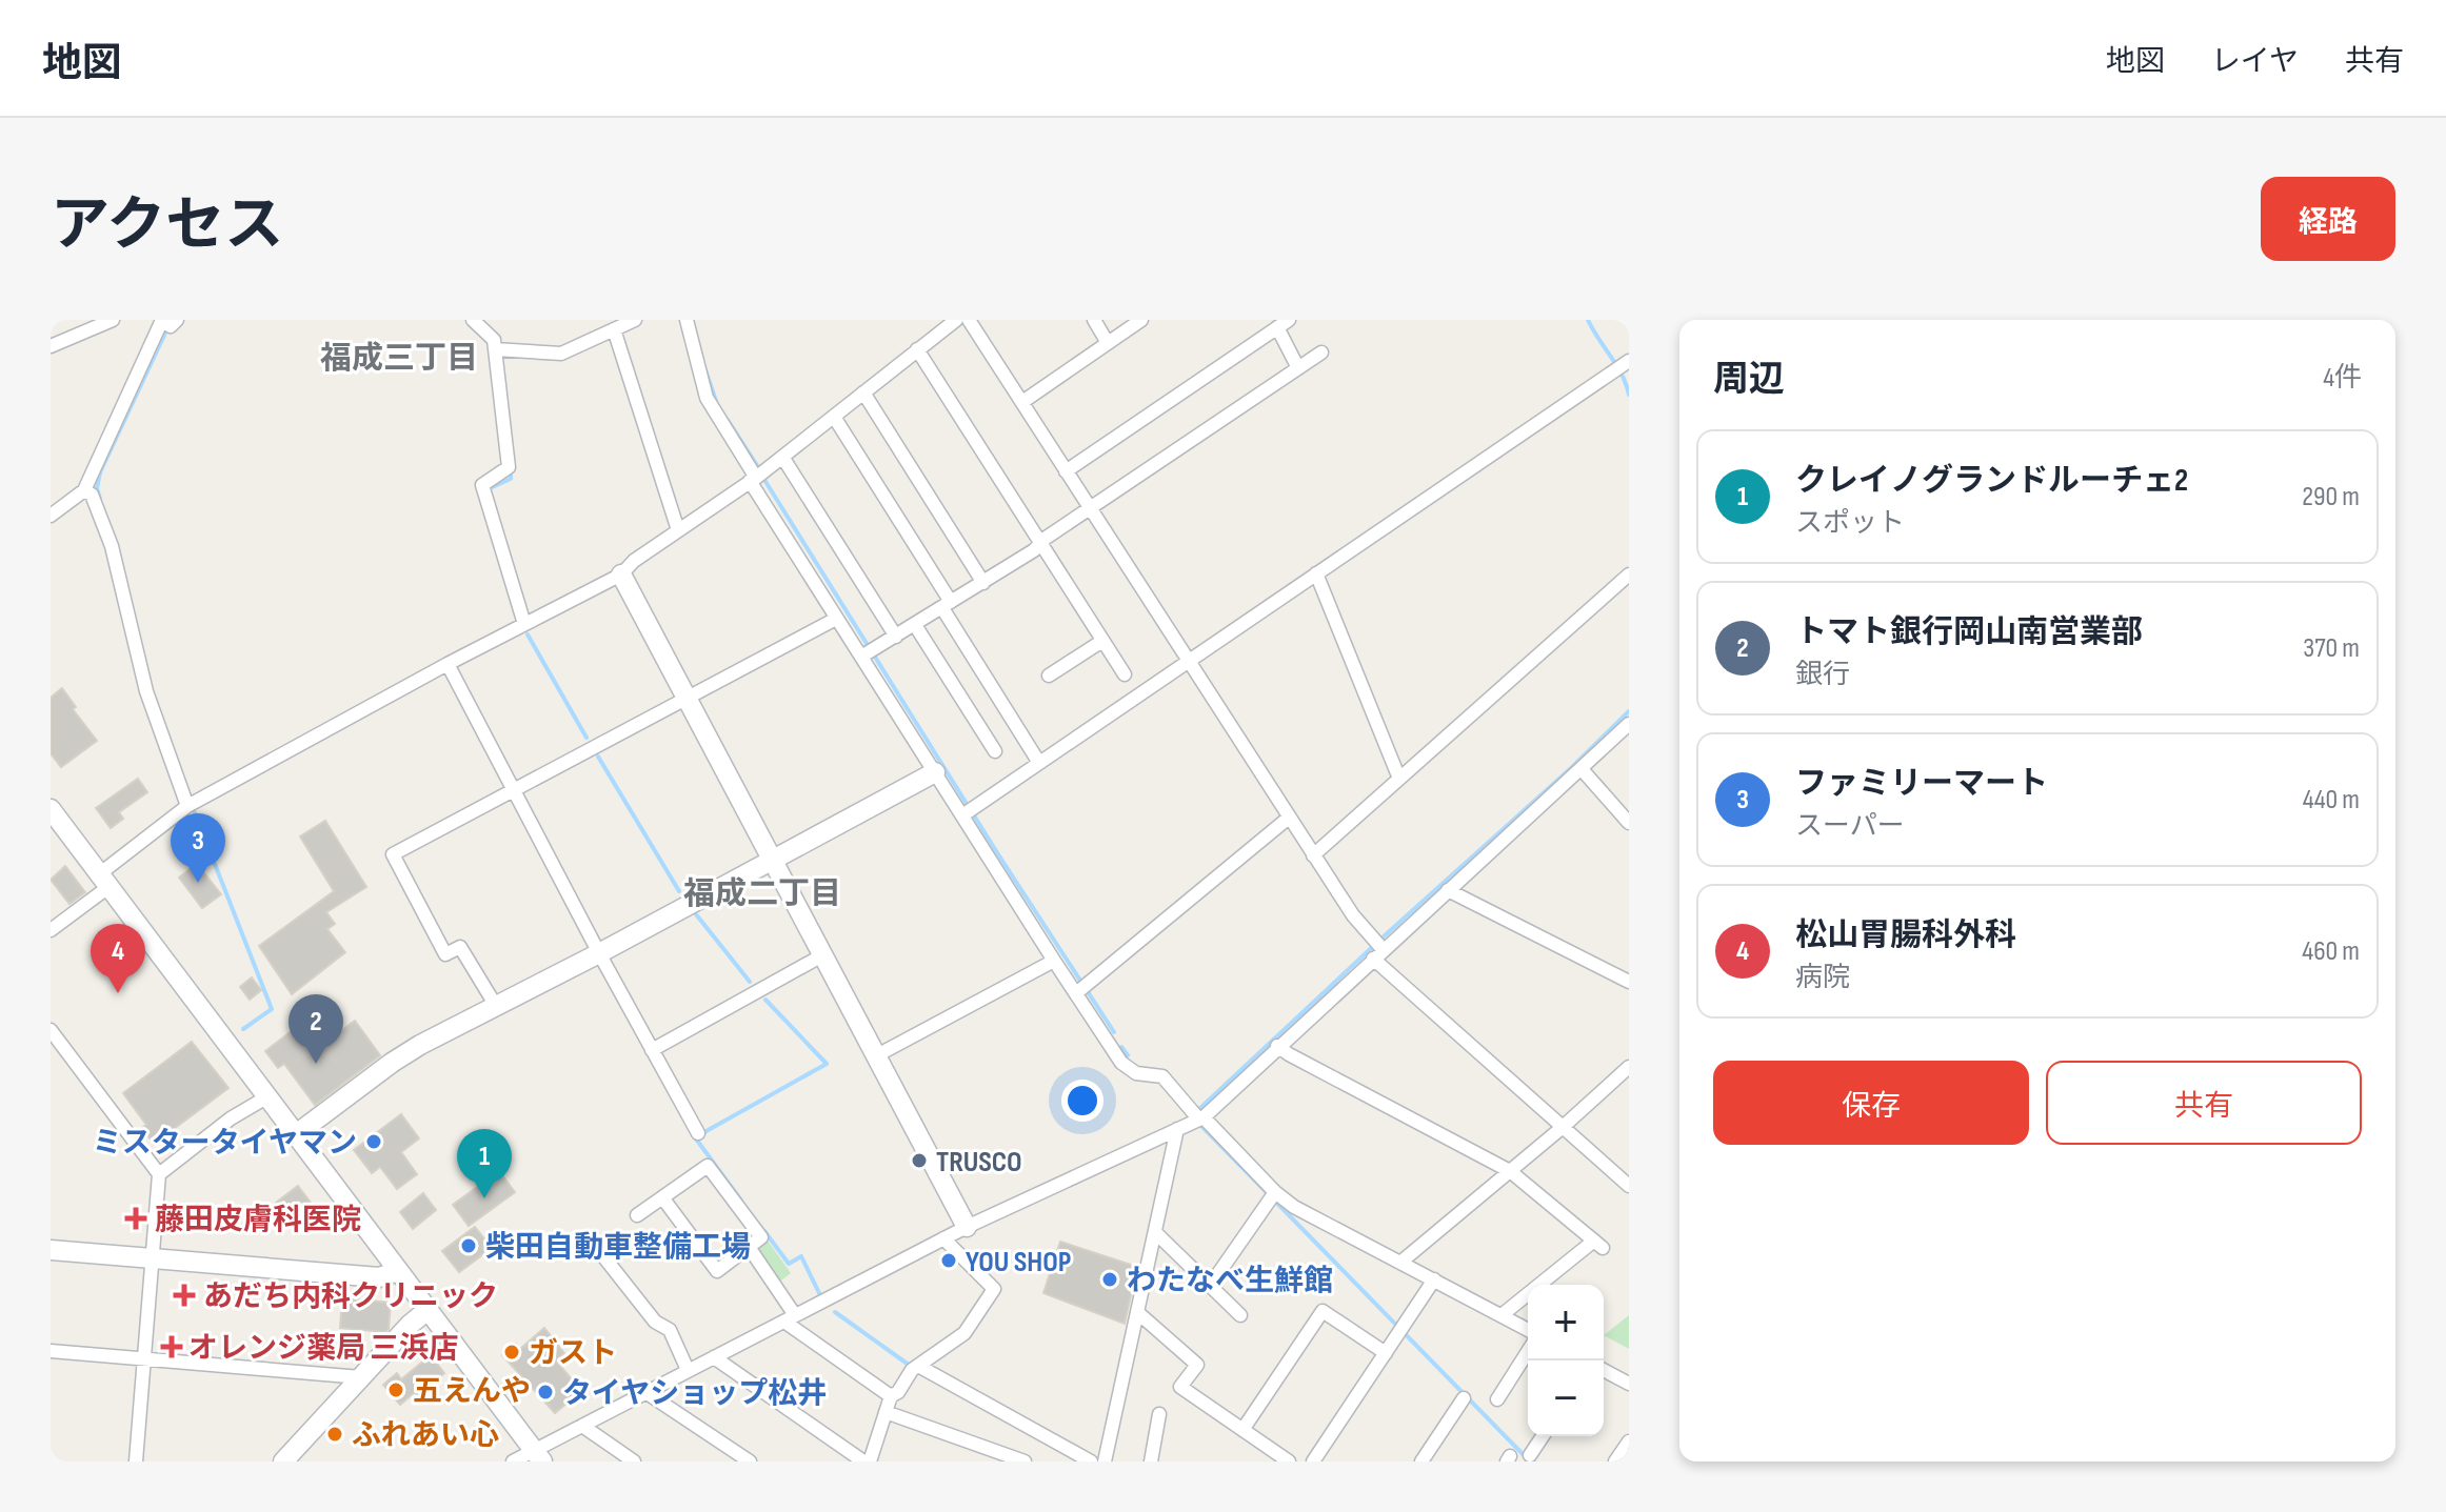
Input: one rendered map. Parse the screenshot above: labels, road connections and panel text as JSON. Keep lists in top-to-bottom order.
{
  "districts": ["福成三丁目", "福成二丁目"],
  "places": {
    "other": [
      "ミスタータイヤマン",
      "TRUSCO",
      "柴田自動車整備工場",
      "YOU SHOP",
      "わたなべ生鮮館",
      "ガスト",
      "五えんや",
      "タイヤショップ松井",
      "ふれあい心"
    ],
    "health": ["藤田皮膚科医院", "あだち内科クリニック", "オレンジ薬局 三浜店"]
  },
  "page": {
    "header": "地図",
    "nav": ["地図", "レイヤ", "共有"],
    "title": "アクセス",
    "buttons": [
      "経路",
      ["保存", "共有"]
    ],
    "heading": ["周辺", "4件"],
    "list": [
      {
        "mark": "1",
        "name": "クレイノグランドルーチェ2",
        "note": "スポット",
        "value": "290 m"
      },
      {
        "mark": "2",
        "name": "トマト銀行岡山南営業部",
        "note": "銀行",
        "value": "370 m"
      },
      {
        "mark": "3",
        "name": "ファミリーマート",
        "note": "スーパー",
        "value": "440 m"
      },
      {
        "mark": "4",
        "name": "松山胃腸科外科",
        "note": "病院",
        "value": "460 m"
      }
    ],
    "pins": [
      "3",
      "4",
      "2",
      "1"
    ],
    "map_buttons": ["+", "−"]
  }
}
